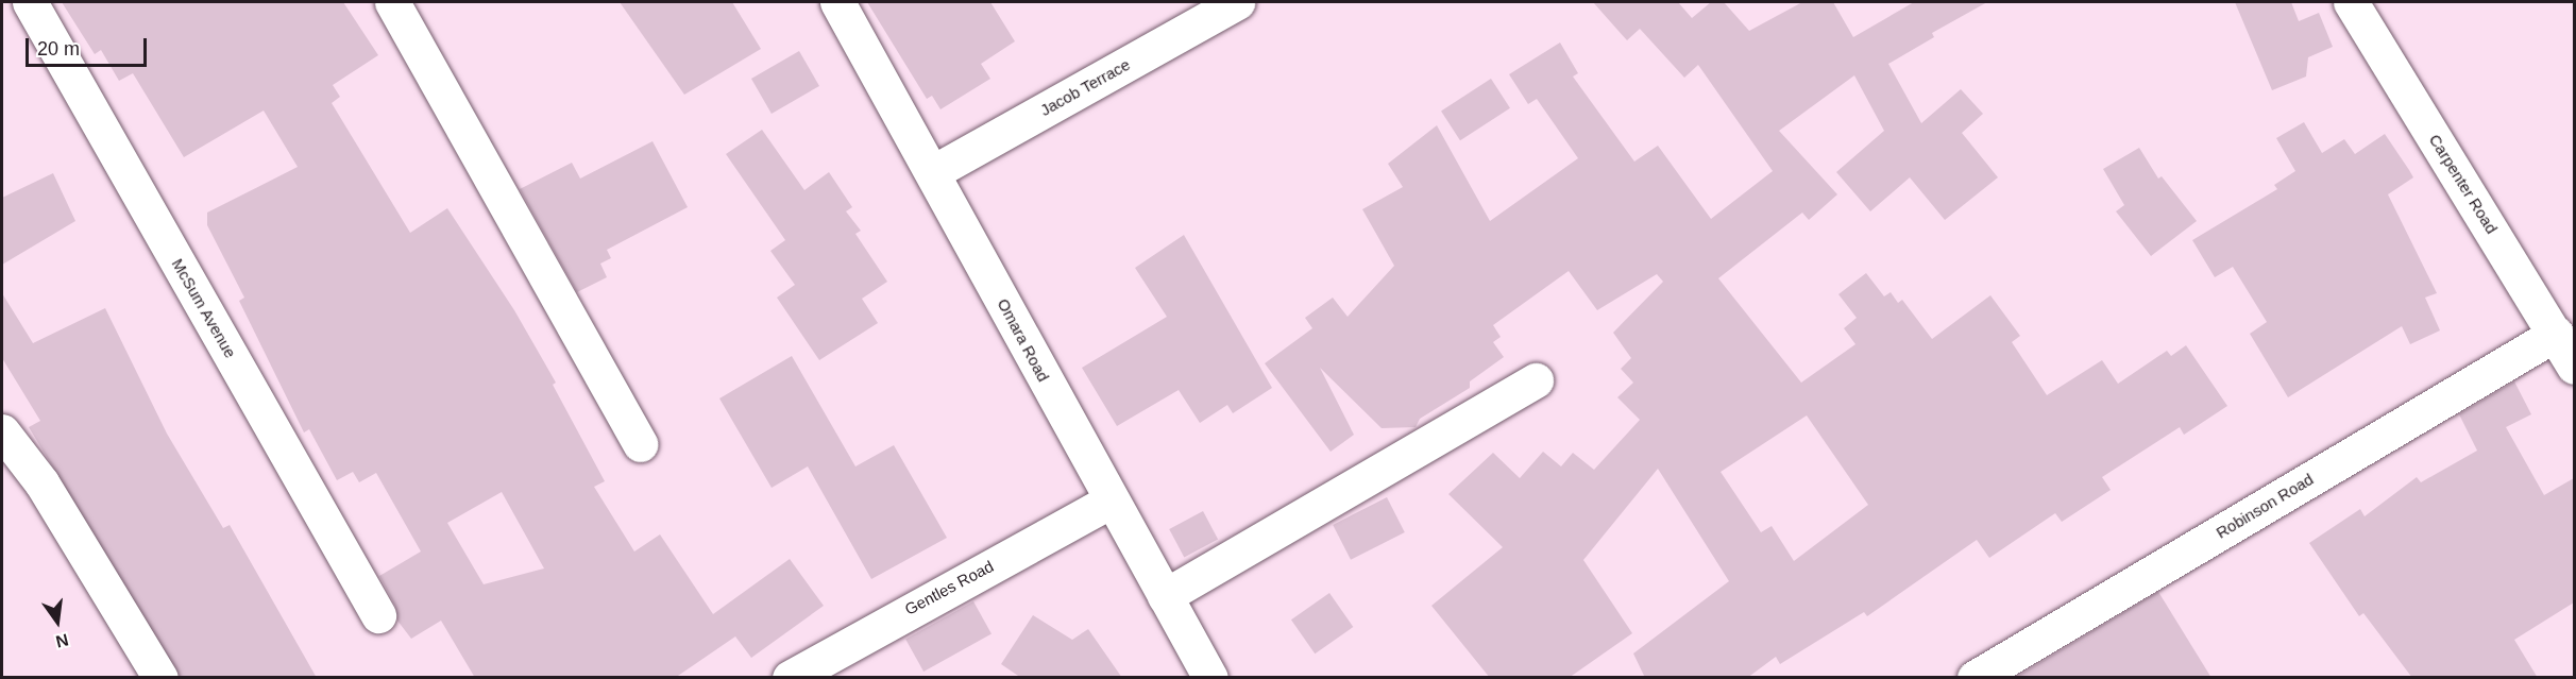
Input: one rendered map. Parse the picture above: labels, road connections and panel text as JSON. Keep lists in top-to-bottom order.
{
  "streets": {
    "street": [
      "Jacob Terrace",
      "Carpenter Road",
      "McSum Avenue",
      "Omara Road",
      "Robinson Road",
      "Gentles Road"
    ]
  },
  "crossings": [
    ["Jacob Terrace", "Omara Road"],
    ["Carpenter Road", "Robinson Road"],
    ["Omara Road", "Gentles Road"]
  ],
  "scale_bar": "20 m",
  "north": "bottom"
}
